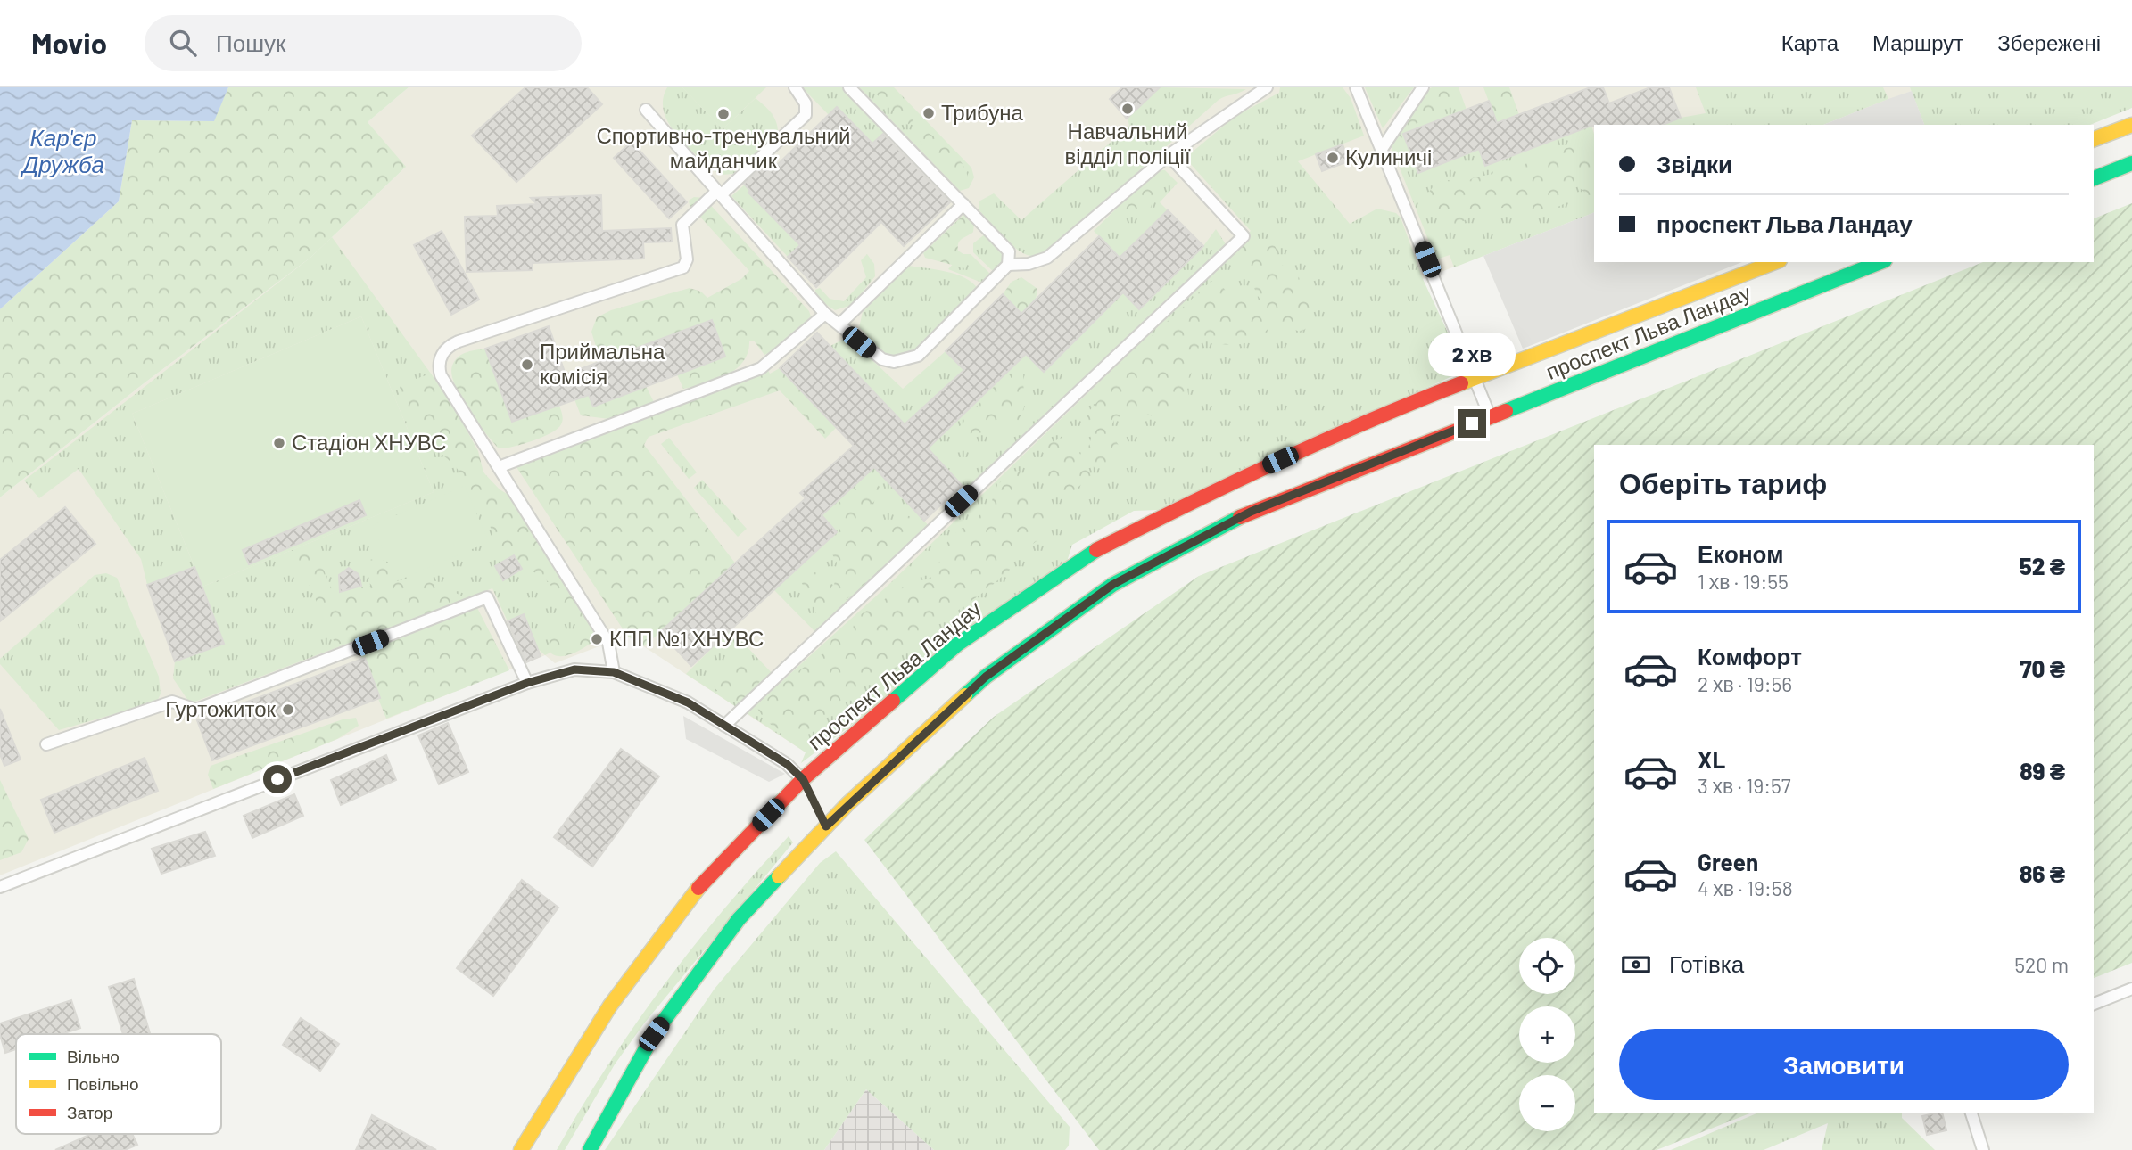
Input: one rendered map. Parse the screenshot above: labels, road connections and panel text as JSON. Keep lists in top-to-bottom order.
{
  "streets": {
    "main road": ["проспект Льва Ландау"]
  },
  "water": ["Кар'єр Дружба"],
  "places": [
    "Навчальний відділ поліції",
    "Трибуна",
    "Спортивно-тренувальний майданчик",
    "Кулиничі",
    "Приймальна комісія",
    "Стадіон ХНУВС",
    "КПП №1 ХНУВС",
    "Гуртожиток"
  ],
  "legend": ["Вільно", "Повільно", "Затор"],
  "page": {
    "header": "Movio",
    "search": "Пошук",
    "nav": ["Карта", "Маршрут", "Збережені"],
    "banner": ["Звідки", "проспект Льва Ландау"],
    "bubble": "2 хв",
    "heading": "Оберіть тариф",
    "list": [
      {
        "name": "Економ",
        "note": "1 хв · 19:55",
        "value": "52 ₴"
      },
      {
        "name": "Комфорт",
        "note": "2 хв · 19:56",
        "value": "70 ₴"
      },
      {
        "name": "XL",
        "note": "3 хв · 19:57",
        "value": "89 ₴"
      },
      {
        "name": "Green",
        "note": "4 хв · 19:58",
        "value": "86 ₴"
      }
    ],
    "pay": ["Готівка", "520 m"],
    "map_buttons": ["+", "−"],
    "buttons": "Замовити"
  }
}
